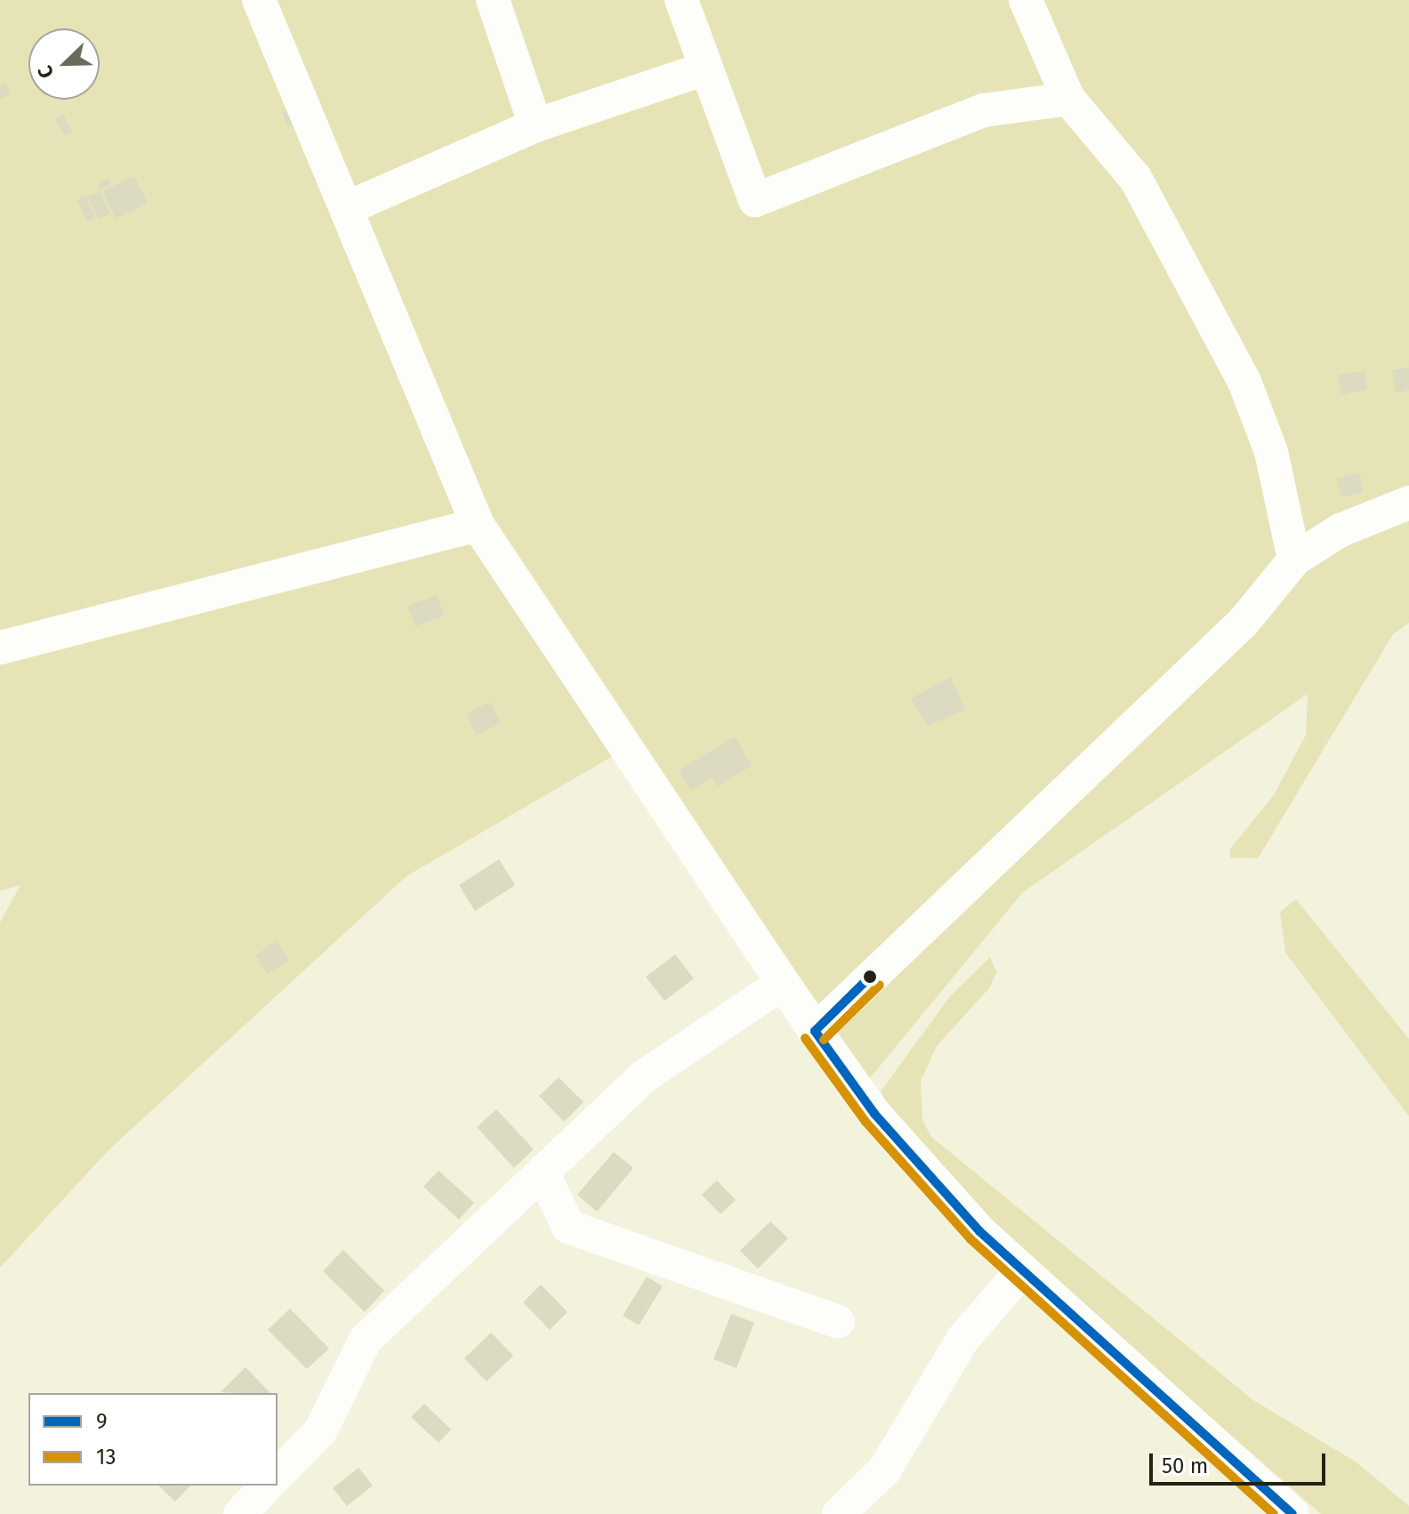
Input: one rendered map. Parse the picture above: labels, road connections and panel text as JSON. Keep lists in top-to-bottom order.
{
  "lines": ["transit line 9", "transit line 13"],
  "legend": ["9", "13"],
  "scale_bar": "50 m",
  "north": "bottom left"
}
